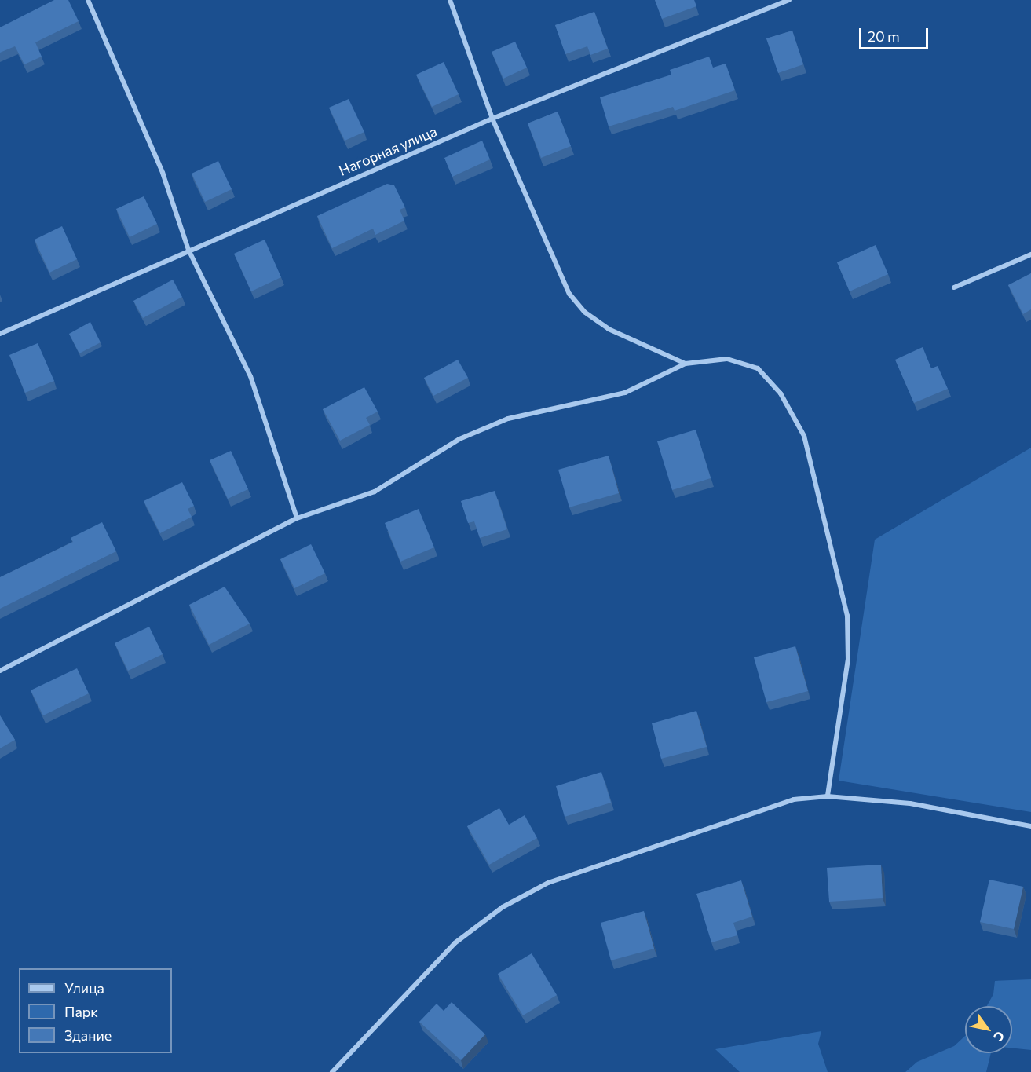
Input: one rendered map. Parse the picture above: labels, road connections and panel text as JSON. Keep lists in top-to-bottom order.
{
  "streets": {
    "street": ["Нагорная улица"]
  },
  "legend": ["Улица", "Парк", "Здание"],
  "scale_bar": "20 m",
  "north": "bottom right"
}
